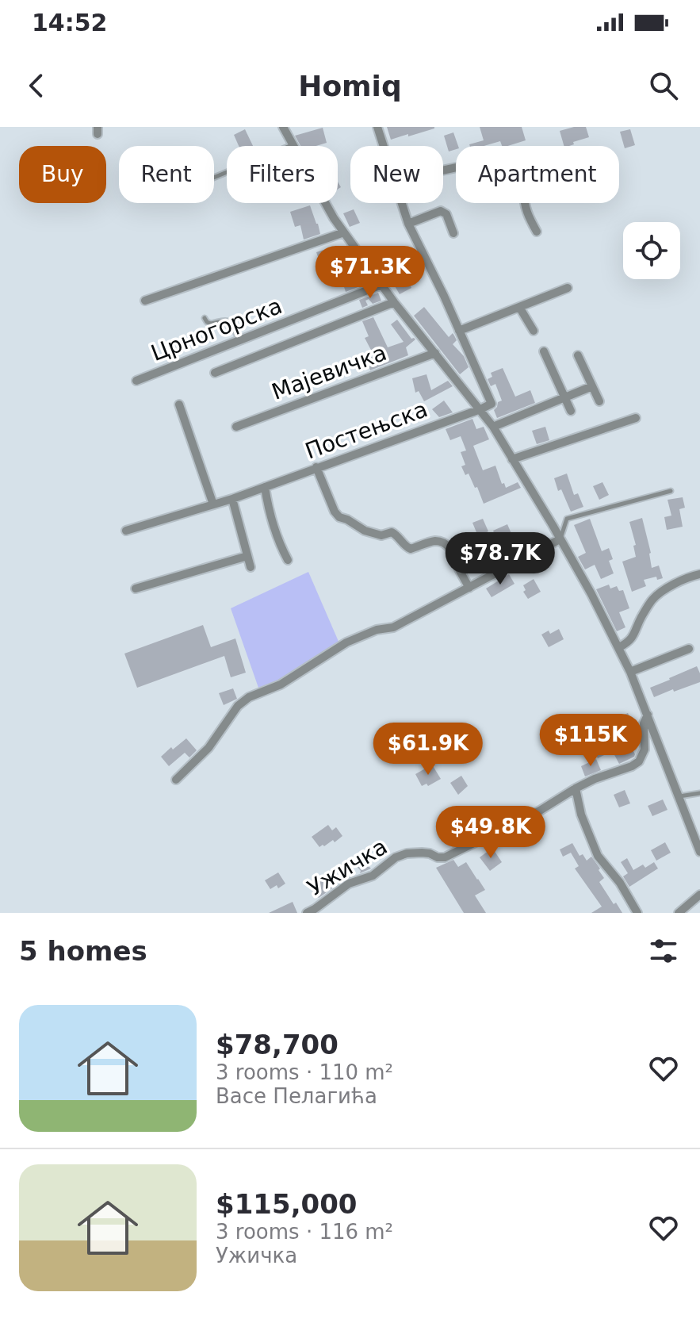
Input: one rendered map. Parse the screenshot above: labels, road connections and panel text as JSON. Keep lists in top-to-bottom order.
{
  "streets": {
    "street": [
      "Црногорска",
      "Мајевичка",
      "Постењска",
      "Ужичка"
    ]
  },
  "page": {
    "status": "14:52",
    "header": "Homiq",
    "chip": [
      "Buy",
      "Rent",
      "Filters",
      "New",
      "Apartment"
    ],
    "price": [
      "$71.3K",
      "$78.7K",
      "$115K",
      "$61.9K",
      "$49.8K"
    ],
    "heading": "5 homes",
    "list": [
      {
        "name": "$78,700",
        "note": "3 rooms · 110 m² · Васе Пелагића"
      },
      {
        "name": "$115,000",
        "note": "3 rooms · 116 m² · Ужичка"
      }
    ]
  }
}
